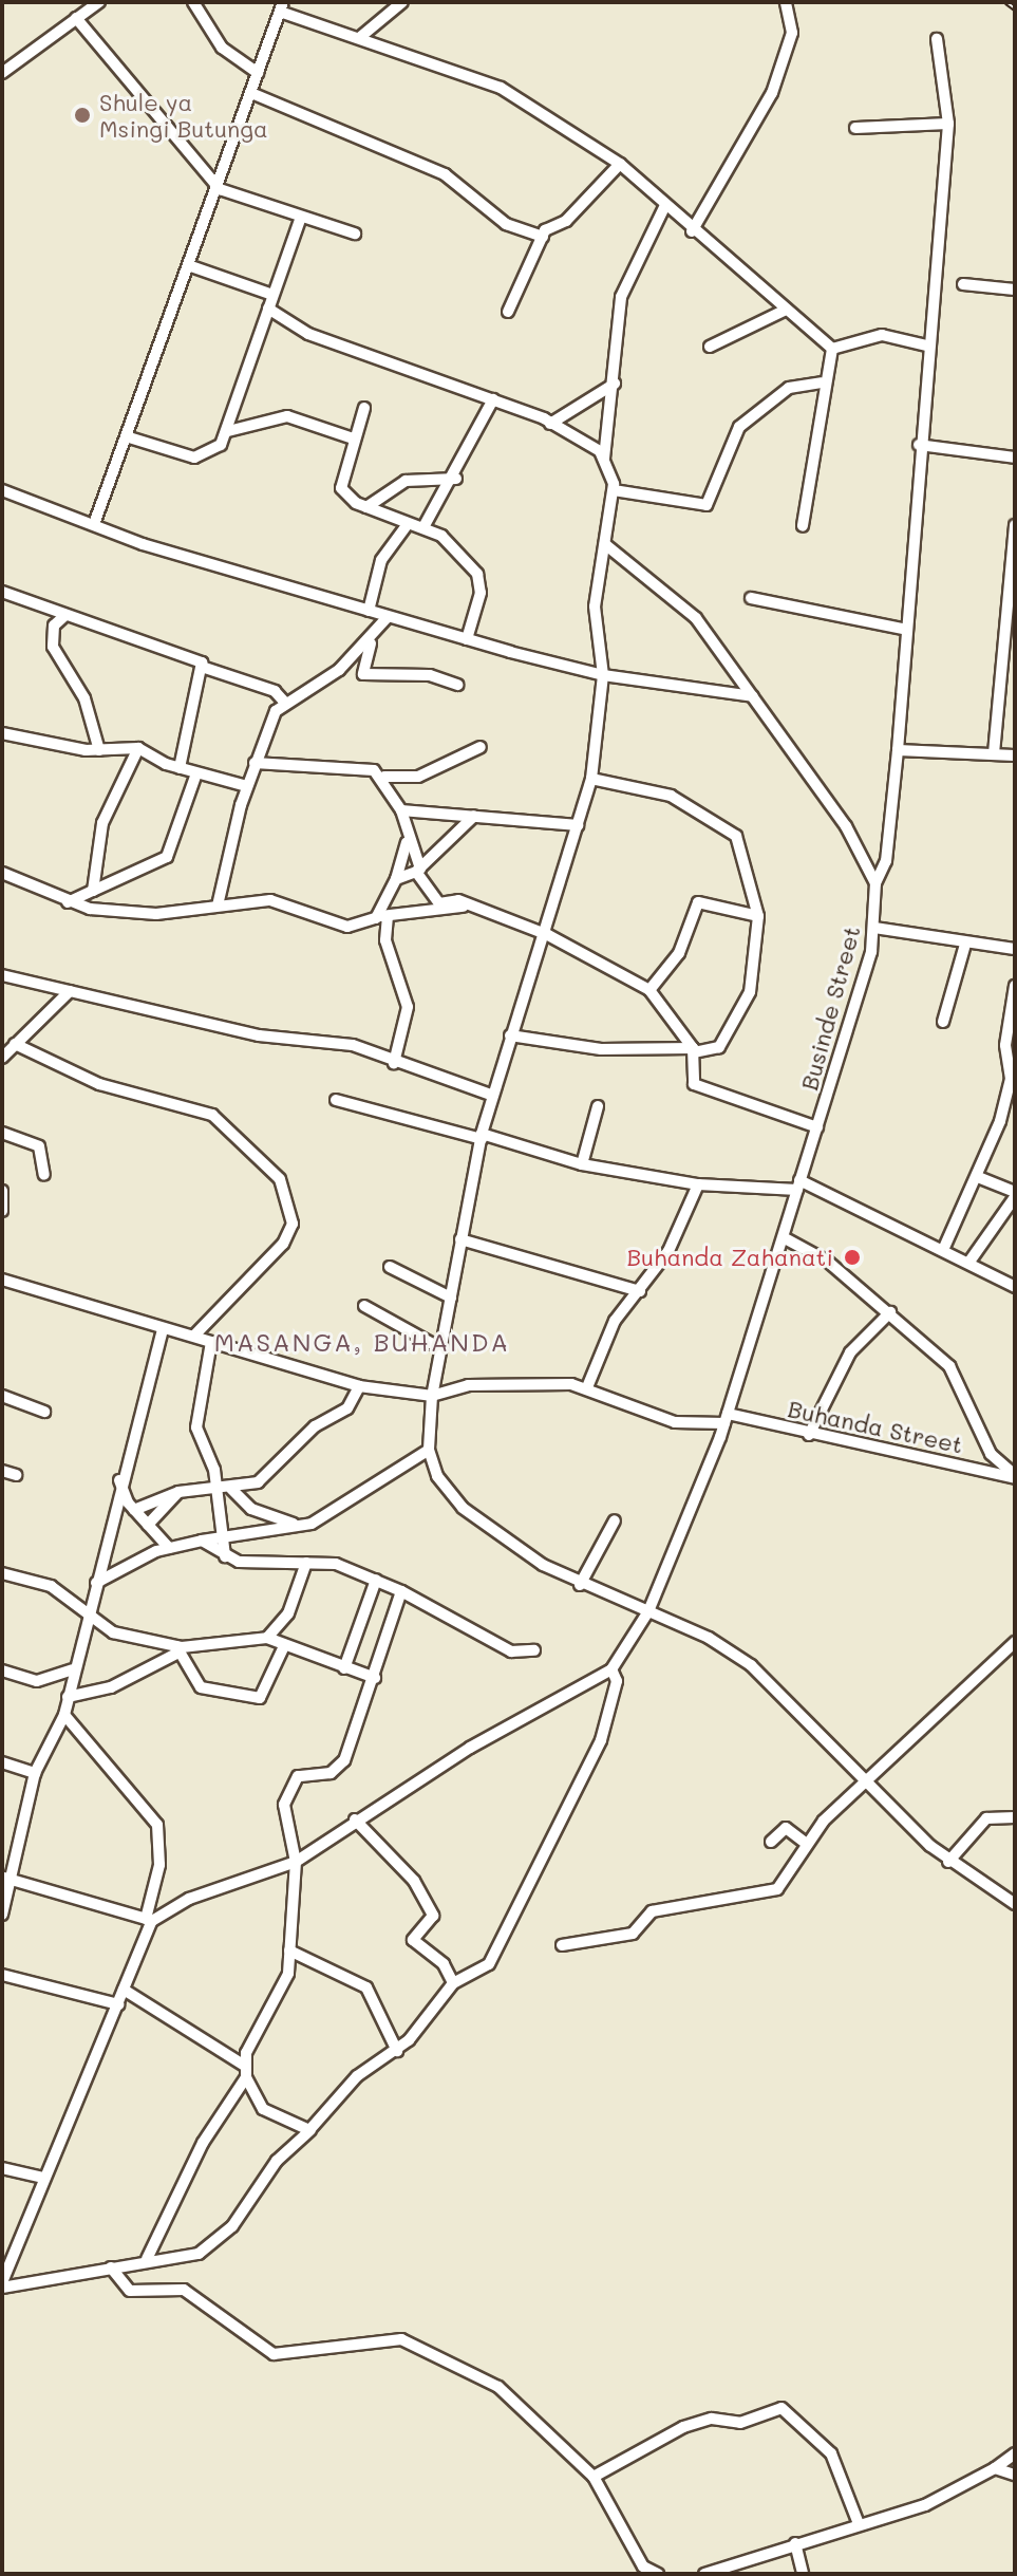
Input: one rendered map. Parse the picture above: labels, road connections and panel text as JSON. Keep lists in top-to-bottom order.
{
  "streets": {
    "street": ["Businde Street", "Buhanda Street"]
  },
  "crossings": [
    ["Businde Street", "Buhanda Street"]
  ],
  "districts": ["MASANGA, BUHANDA"],
  "places": ["Shule ya Msingi Butunga", "Buhanda Zahanati"]
}
